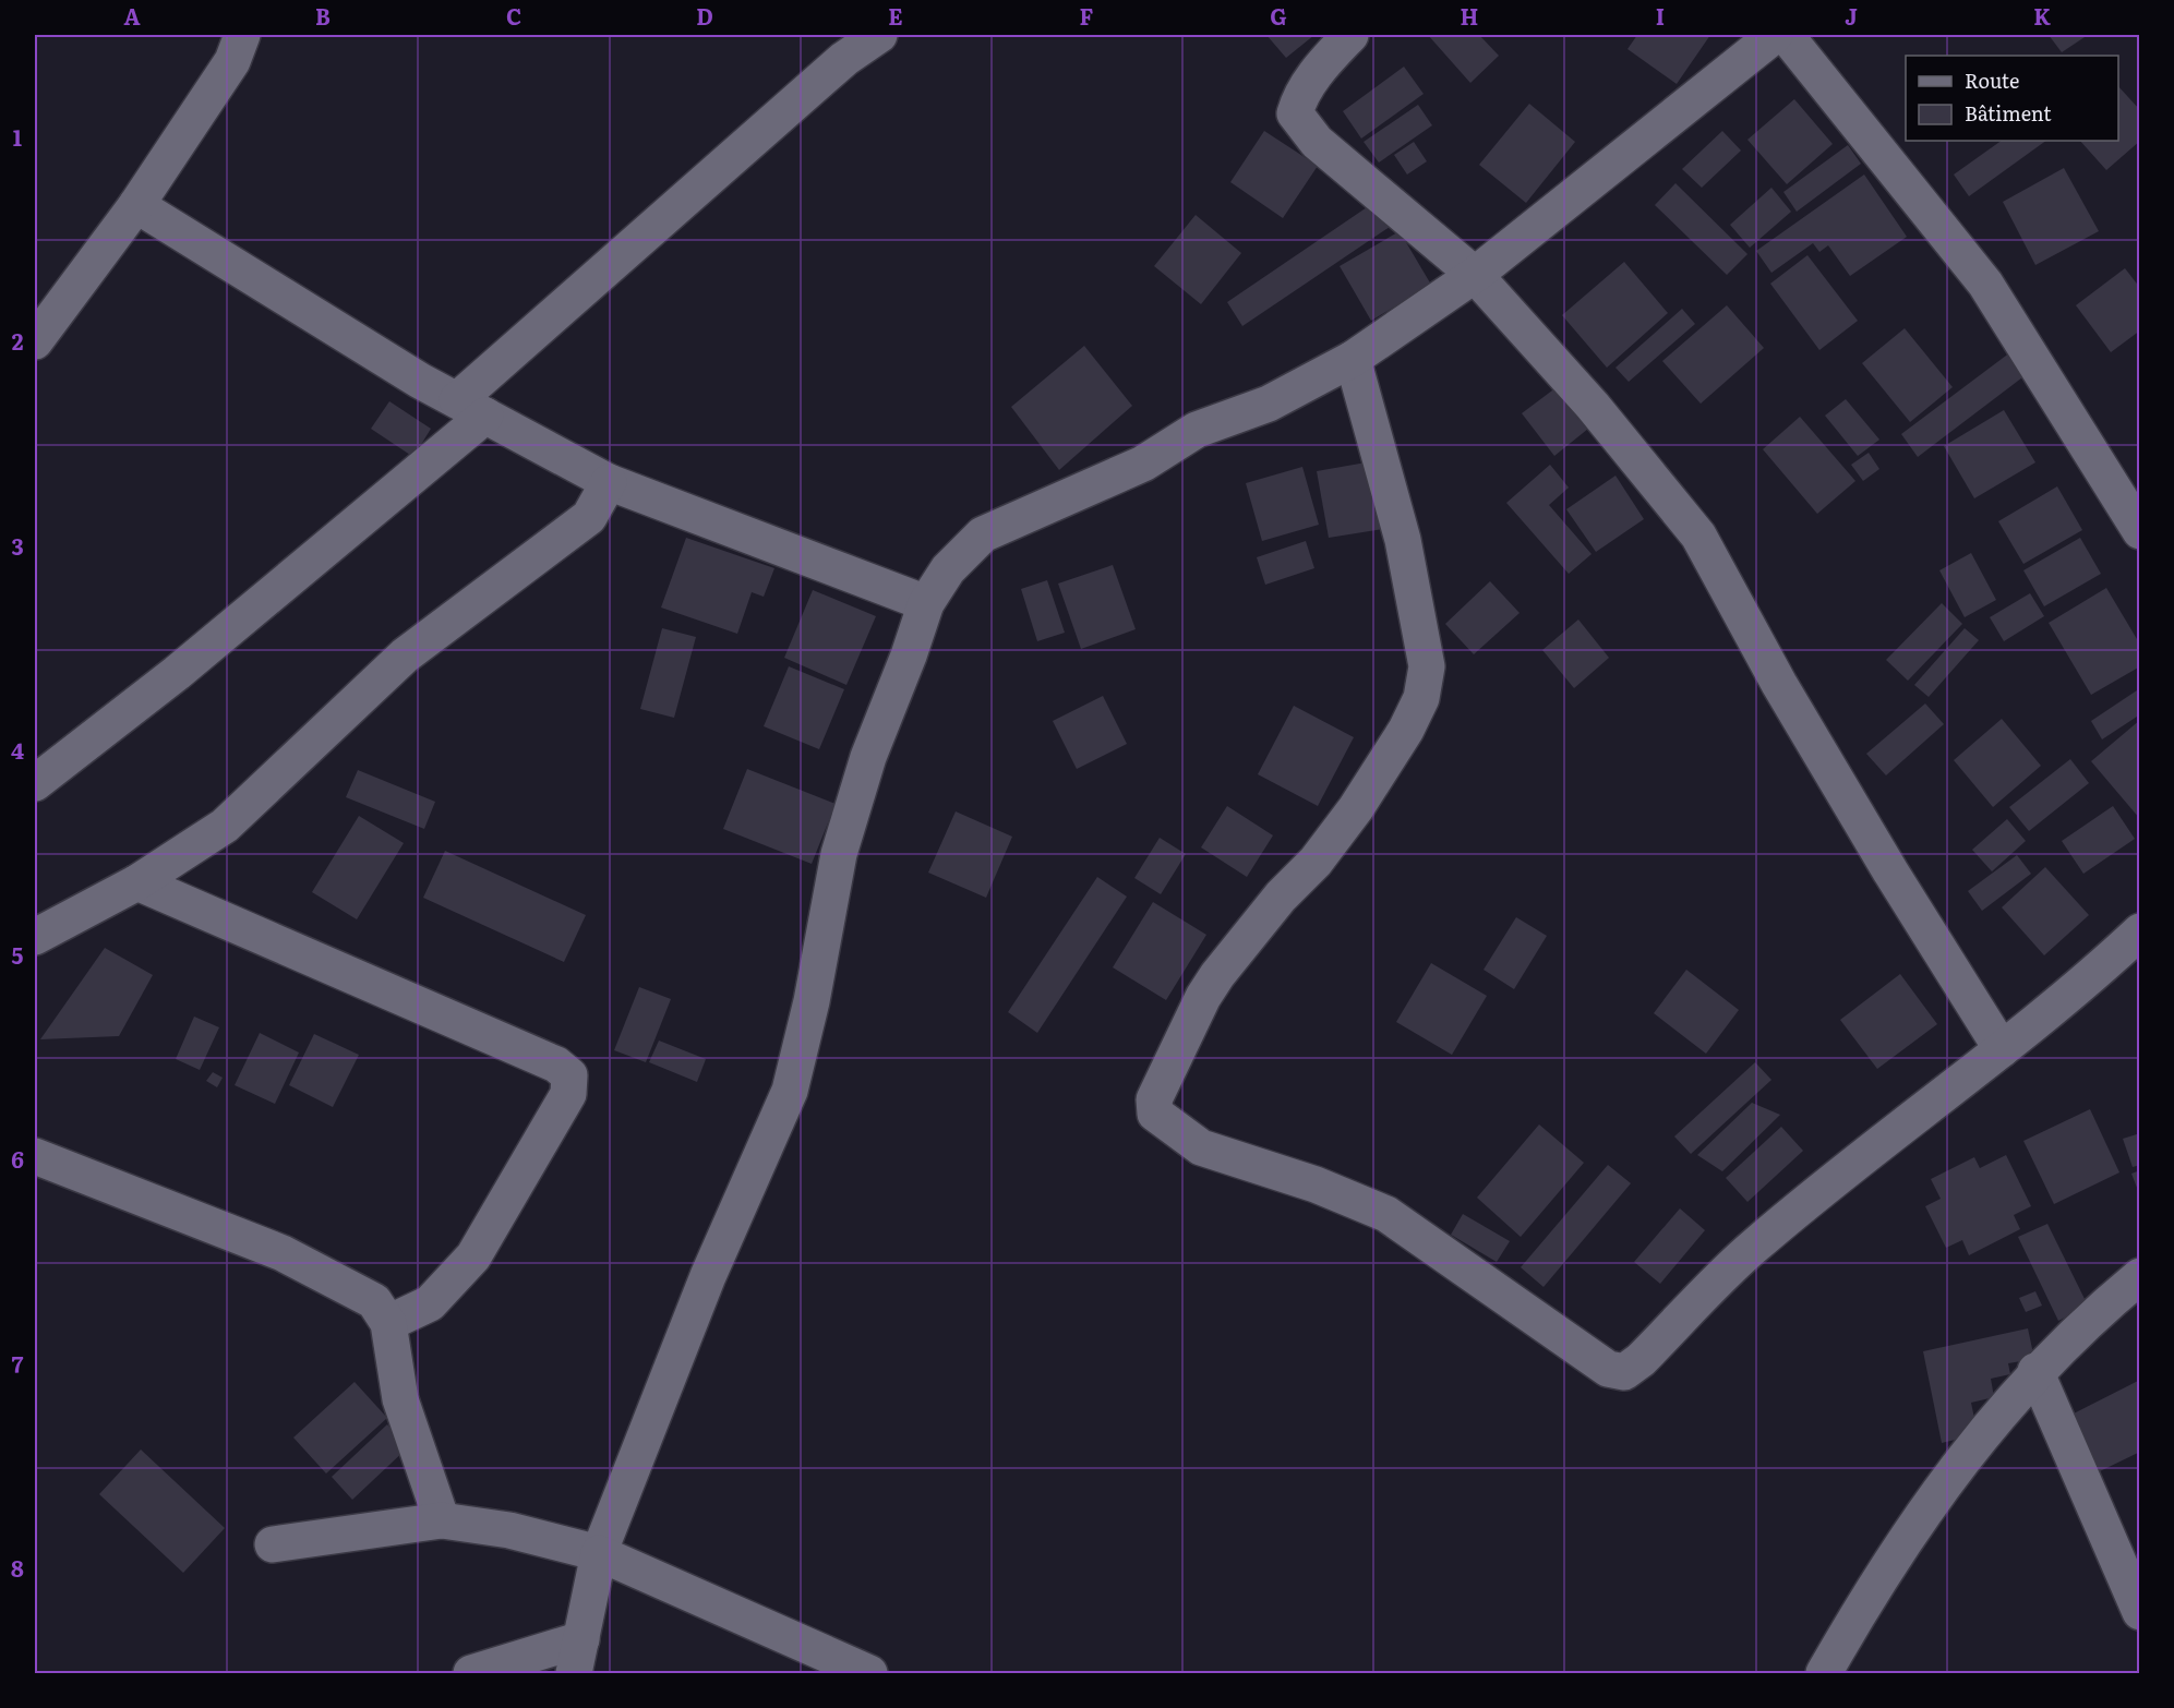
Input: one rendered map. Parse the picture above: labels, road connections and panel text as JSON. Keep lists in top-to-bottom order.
{
  "legend": ["Route", "Bâtiment"],
  "grid": {
    "columns": [
      "A",
      "B",
      "C",
      "D",
      "E",
      "F",
      "G",
      "H",
      "I",
      "J",
      "K"
    ],
    "rows": [
      "1",
      "2",
      "3",
      "4",
      "5",
      "6",
      "7",
      "8"
    ]
  }
}
